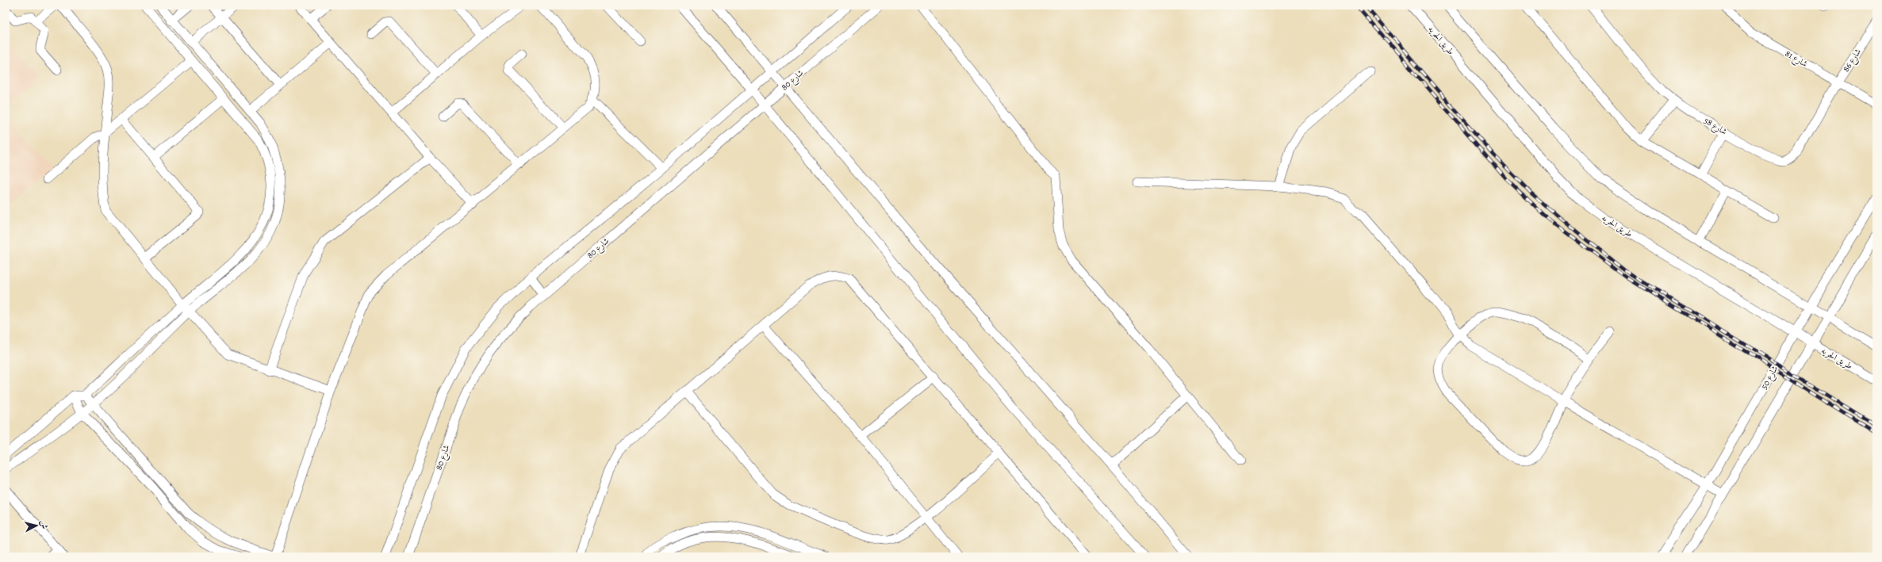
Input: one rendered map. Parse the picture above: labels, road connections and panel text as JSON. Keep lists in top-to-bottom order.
{
  "streets": {
    "street": [
      "طريق الحريه",
      "شارع 81",
      "شارع 86",
      "شارع 80",
      "شارع 58",
      "شارع 50"
    ]
  },
  "crossings": [
    ["طريق الحريه", "شارع 50"],
    ["شارع 81", "شارع 86"],
    ["شارع 81", "شارع 58"],
    ["شارع 86", "شارع 58"]
  ],
  "north": "right"
}
